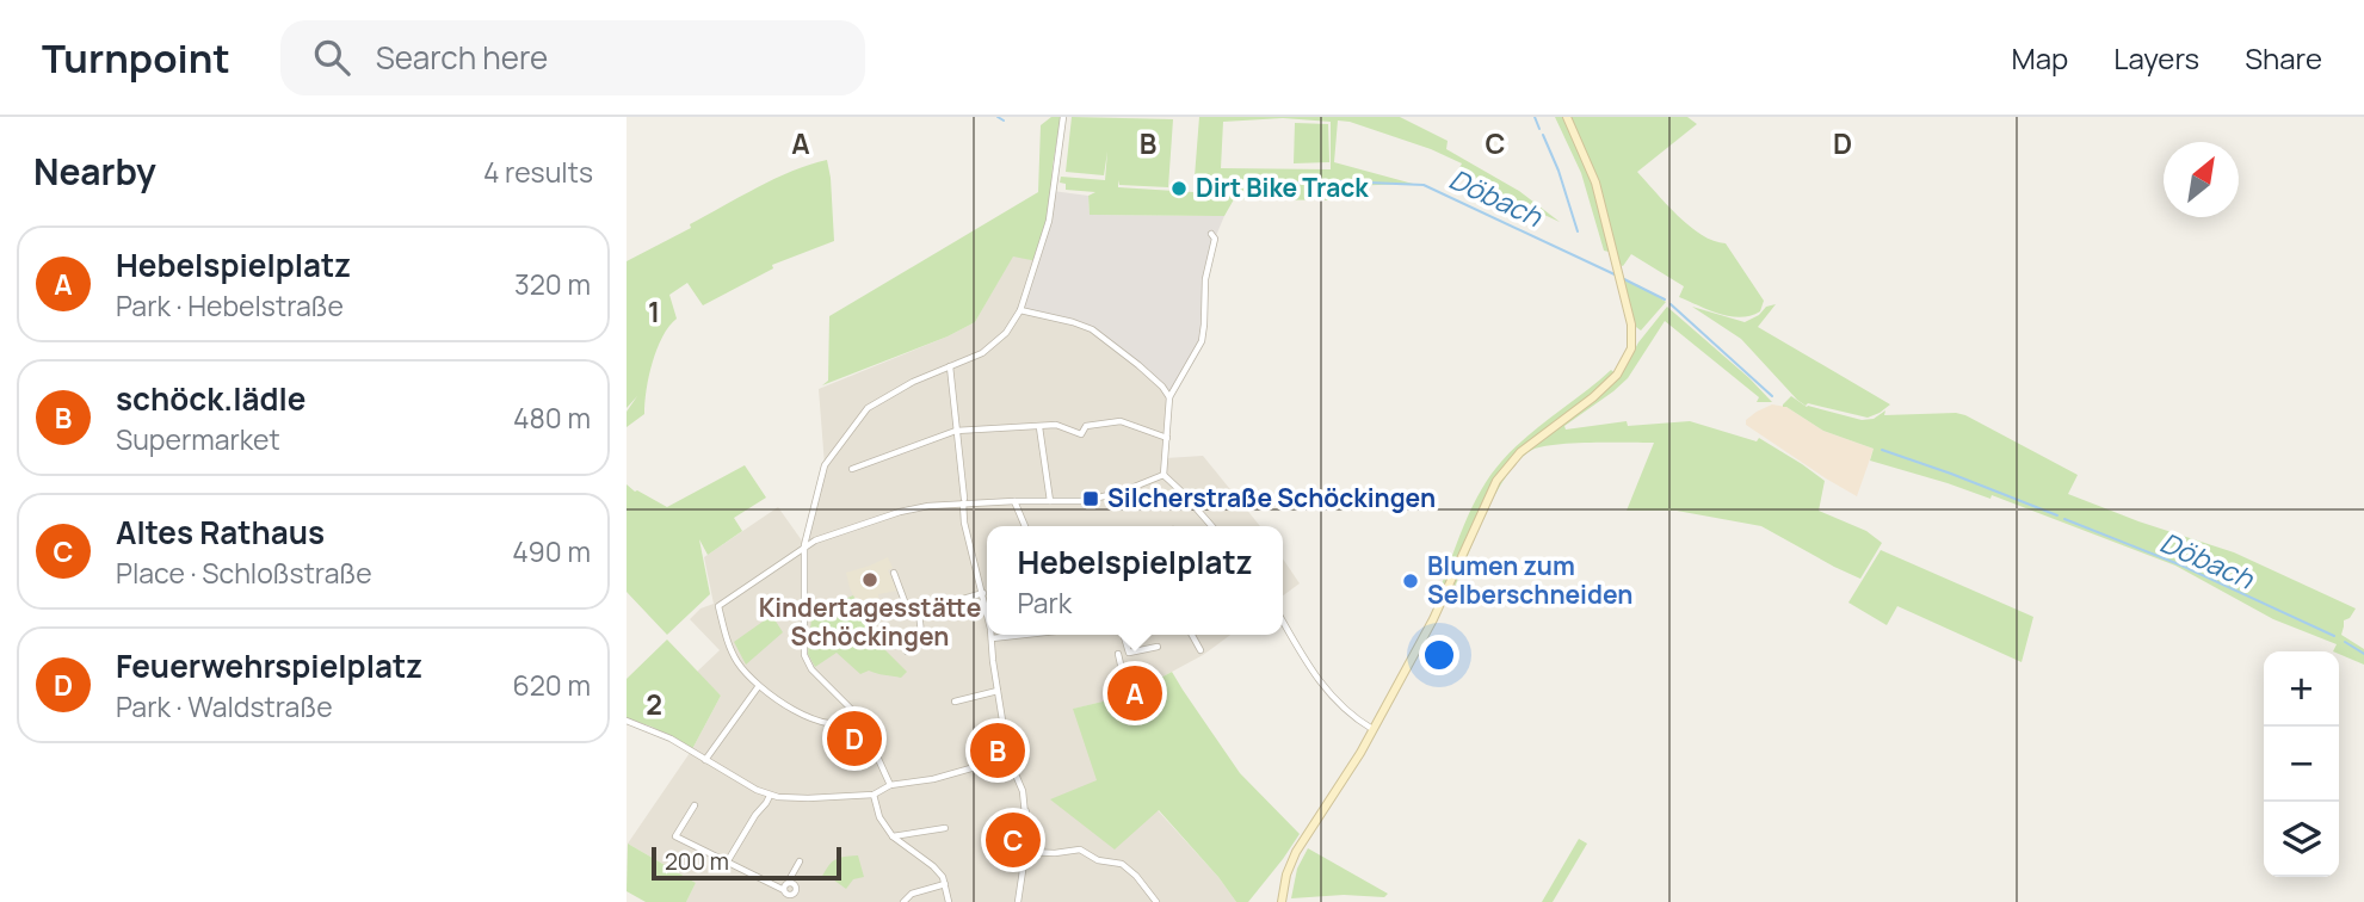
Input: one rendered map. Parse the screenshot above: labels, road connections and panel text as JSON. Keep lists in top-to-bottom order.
{
  "water": ["Döbach"],
  "places": {
    "other": ["Dirt Bike Track", "Kindertagesstätte Schöckingen", "Blumen zum Selberschneiden"],
    "transit": ["Silcherstraße Schöckingen"]
  },
  "scale_bar": "200 m",
  "north": "top right",
  "page": {
    "header": "Turnpoint",
    "search": "Search here",
    "nav": ["Map", "Layers", "Share"],
    "heading": ["Nearby", "4 results"],
    "list": [
      {
        "mark": "A",
        "name": "Hebelspielplatz",
        "note": "Park · Hebelstraße",
        "value": "320 m"
      },
      {
        "mark": "B",
        "name": "schöck.lädle",
        "note": "Supermarket",
        "value": "480 m"
      },
      {
        "mark": "C",
        "name": "Altes Rathaus",
        "note": "Place · Schloßstraße",
        "value": "490 m"
      },
      {
        "mark": "D",
        "name": "Feuerwehrspielplatz",
        "note": "Park · Waldstraße",
        "value": "620 m"
      }
    ],
    "popup": ["Hebelspielplatz", "Park"],
    "map_buttons": ["+", "−"],
    "pins": [
      "A",
      "D",
      "B",
      "C"
    ],
    "scale": "200 m"
  },
  "grid": {
    "columns": [
      "A",
      "B",
      "C",
      "D"
    ],
    "rows": ["1", "2"]
  }
}
